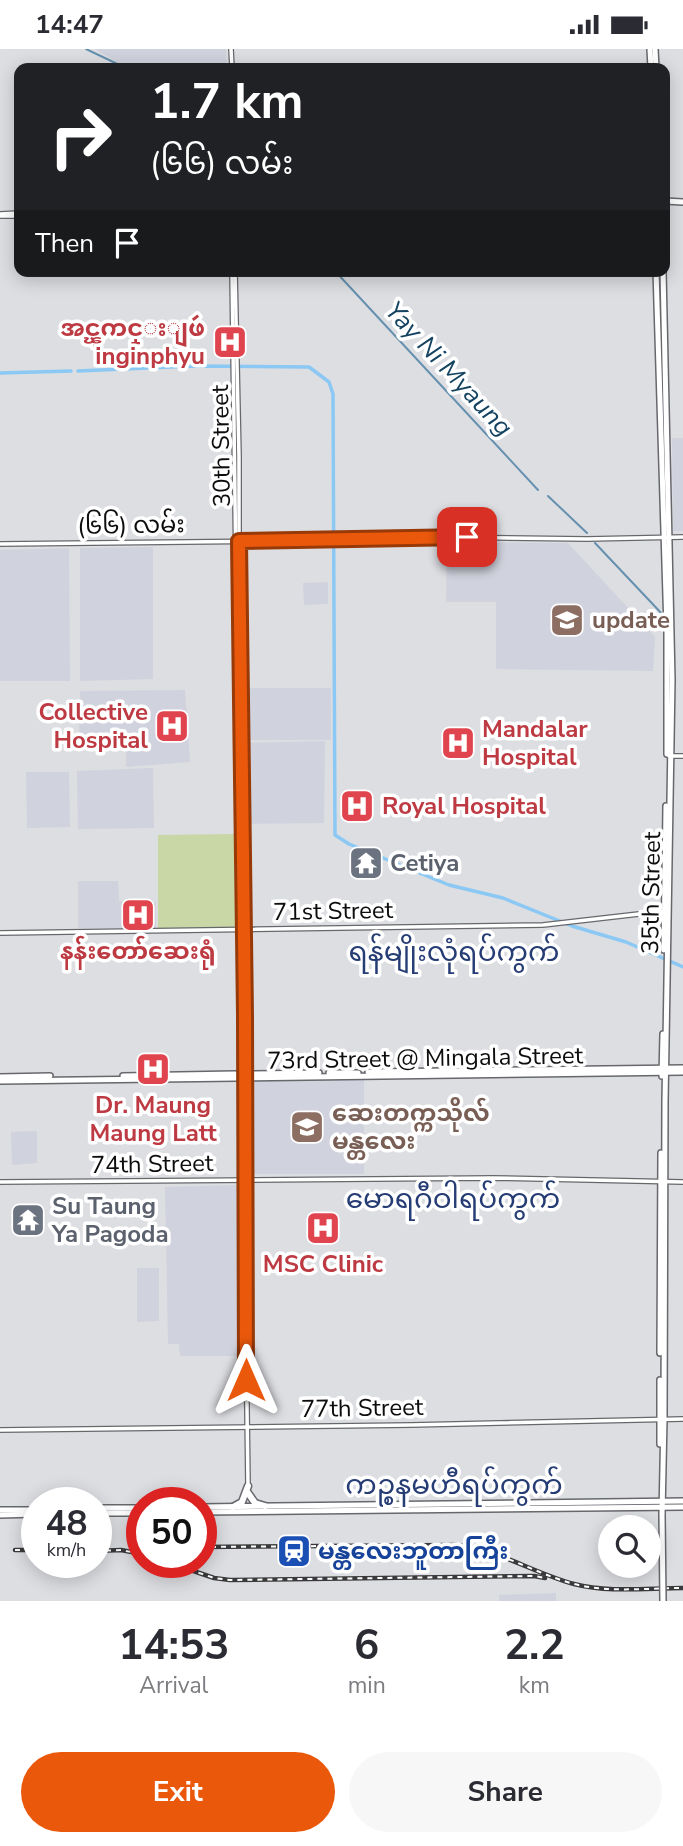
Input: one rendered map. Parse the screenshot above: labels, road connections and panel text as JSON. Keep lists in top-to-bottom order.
{
  "streets": {
    "main road": ["35th Street", "73rd Street @ Mingala Street"],
    "street": [
      "30th Street",
      "(၆၆) လမ်း",
      "71st Street",
      "74th Street",
      "77th Street"
    ]
  },
  "crossings": [
    ["30th Street", "(၆၆) လမ်း"],
    ["30th Street", "71st Street"],
    ["30th Street", "73rd Street @ Mingala Street"],
    ["30th Street", "74th Street"],
    ["30th Street", "77th Street"],
    ["(၆၆) လမ်း", "35th Street"],
    ["35th Street", "71st Street"],
    ["35th Street", "73rd Street @ Mingala Street"],
    ["35th Street", "74th Street"],
    ["35th Street", "77th Street"]
  ],
  "districts": ["ရန်မျိုးလုံရပ်ကွက်", "မောရဂီဝါရပ်ကွက်", "ကဉ္စနမဟီရပ်ကွက်"],
  "water": ["Yay Ni Myaung"],
  "places": {
    "hospital": [
      "အင္ၾကင္းျဖဴ inginphyu",
      "Collective Hospital",
      "Mandalar Hospital",
      "Royal Hospital",
      "နန်းတော်ဆေးရုံ",
      "Dr. Maung Maung Latt",
      "MSC Clinic"
    ],
    "school or university": ["update", "ဆေးတက္ကသိုလ် မန္တလေး"],
    "temple": ["Cetiya", "Su Taung Ya Pagoda"],
    "station": ["မန္တလေးဘူတာကြီး"]
  },
  "page": {
    "status": "14:47",
    "turn": ["1.7 km", "(၆၆) လမ်း"],
    "then": "Then",
    "speed": "48 km/h",
    "limit": "50",
    "eta": [
      "14:53",
      "Arrival",
      "6",
      "min",
      "2.2",
      "km"
    ],
    "buttons": ["Exit", "Share"]
  }
}
